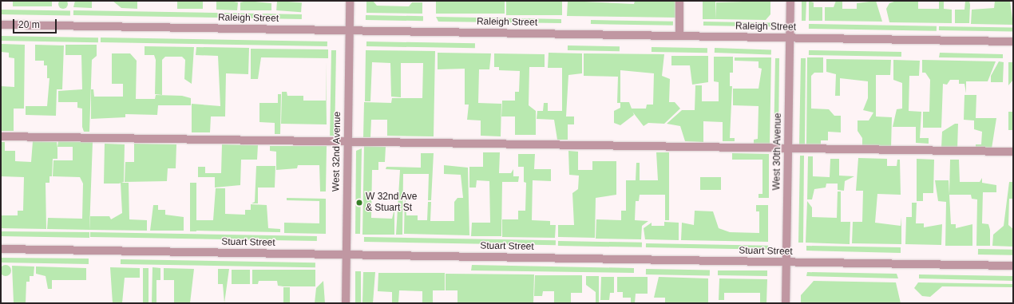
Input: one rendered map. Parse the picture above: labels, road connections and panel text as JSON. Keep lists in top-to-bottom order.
{
  "streets": {
    "street": [
      "Raleigh Street",
      "West 32nd Avenue",
      "West 30th Avenue",
      "Stuart Street"
    ]
  },
  "crossings": [
    ["Raleigh Street", "West 32nd Avenue"],
    ["Raleigh Street", "West 30th Avenue"],
    ["West 32nd Avenue", "Stuart Street"],
    ["West 30th Avenue", "Stuart Street"]
  ],
  "places": ["W 32nd Ave & Stuart St"],
  "scale_bar": "20 m"
}
